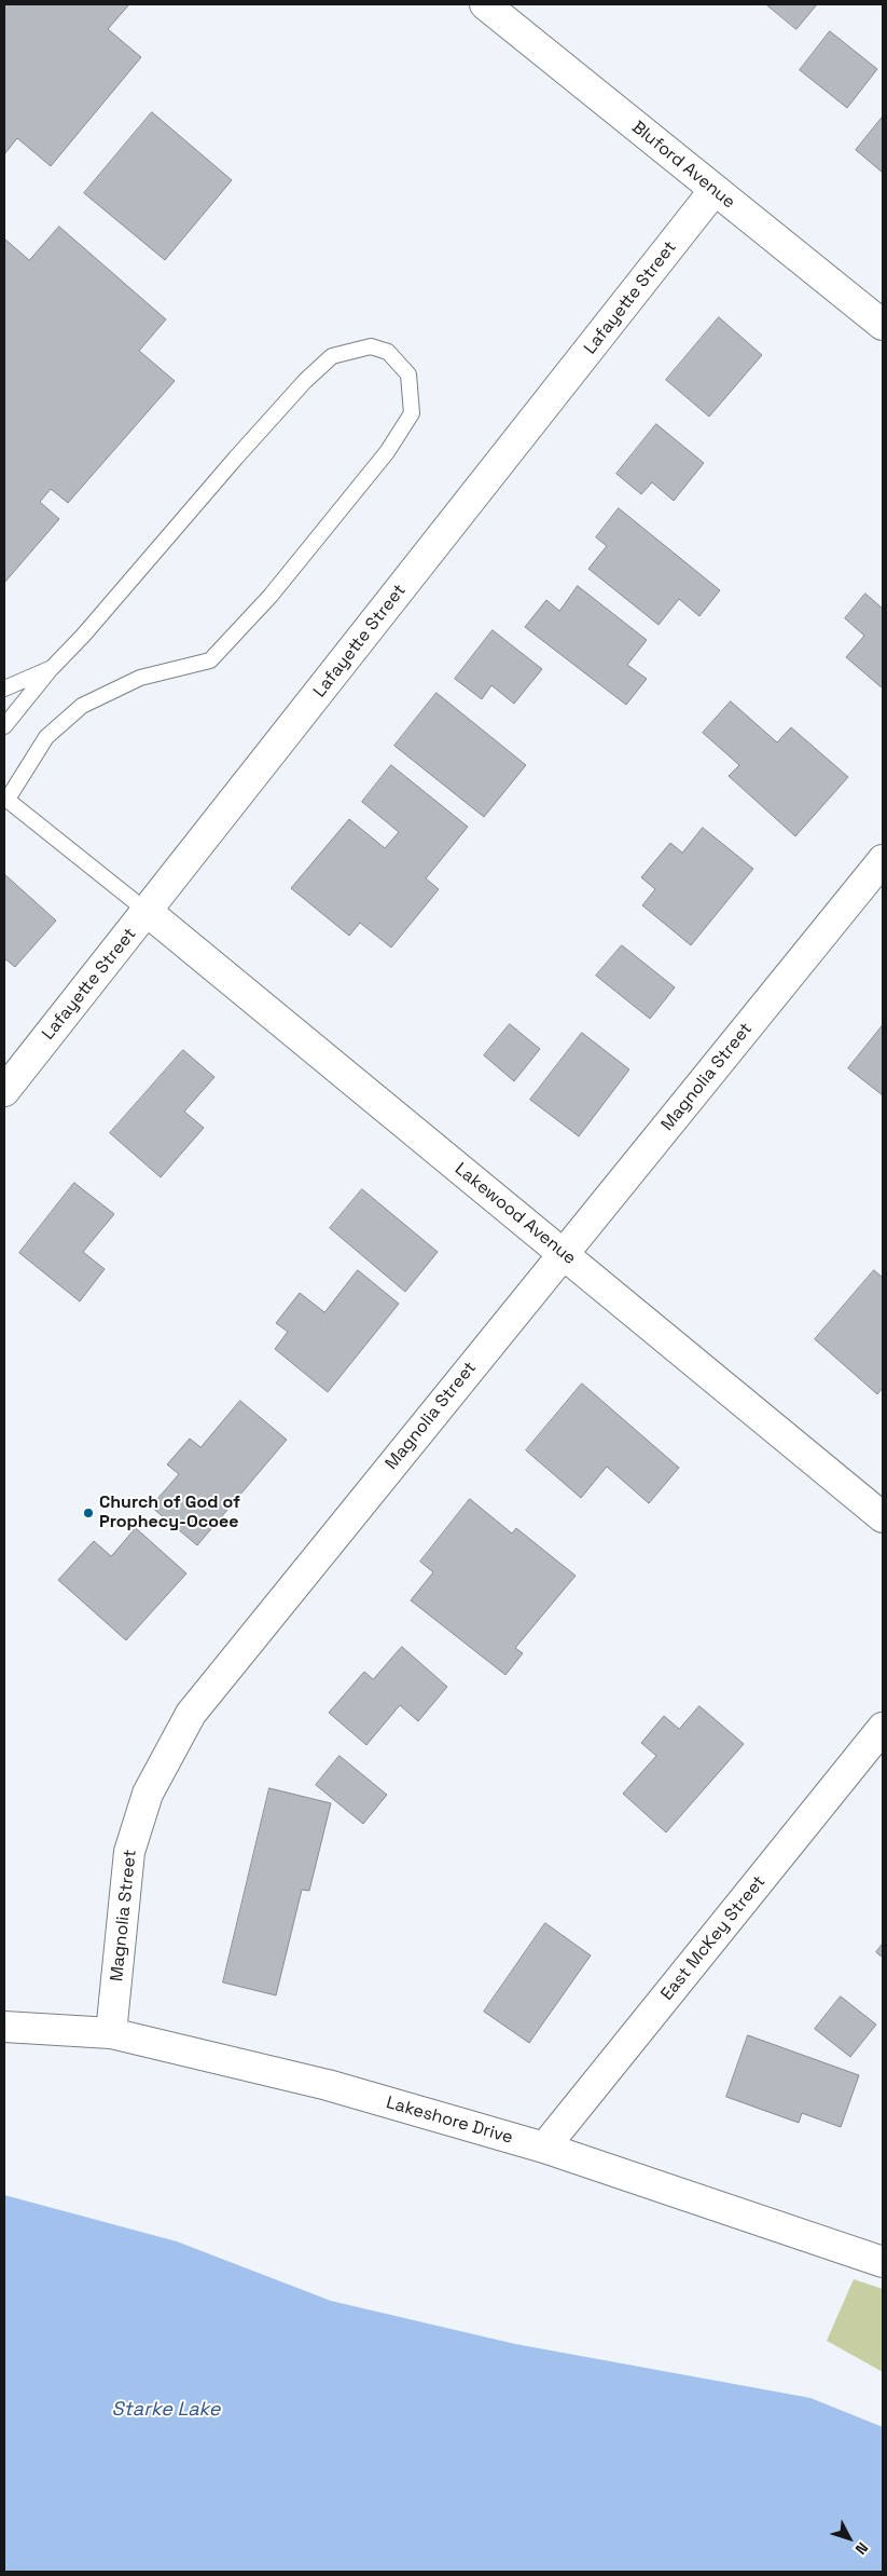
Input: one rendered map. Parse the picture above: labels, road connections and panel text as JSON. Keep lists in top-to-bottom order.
{
  "streets": {
    "street": [
      "Bluford Avenue",
      "Lafayette Street",
      "Magnolia Street",
      "Lakewood Avenue",
      "East McKey Street",
      "Lakeshore Drive"
    ]
  },
  "crossings": [
    ["Bluford Avenue", "Lafayette Street"],
    ["Lafayette Street", "Lakewood Avenue"],
    ["Magnolia Street", "Lakewood Avenue"],
    ["Magnolia Street", "Lakeshore Drive"],
    ["East McKey Street", "Lakeshore Drive"]
  ],
  "water": ["Starke Lake"],
  "places": ["Church of God of Prophecy-Ocoee"],
  "north": "bottom right"
}
